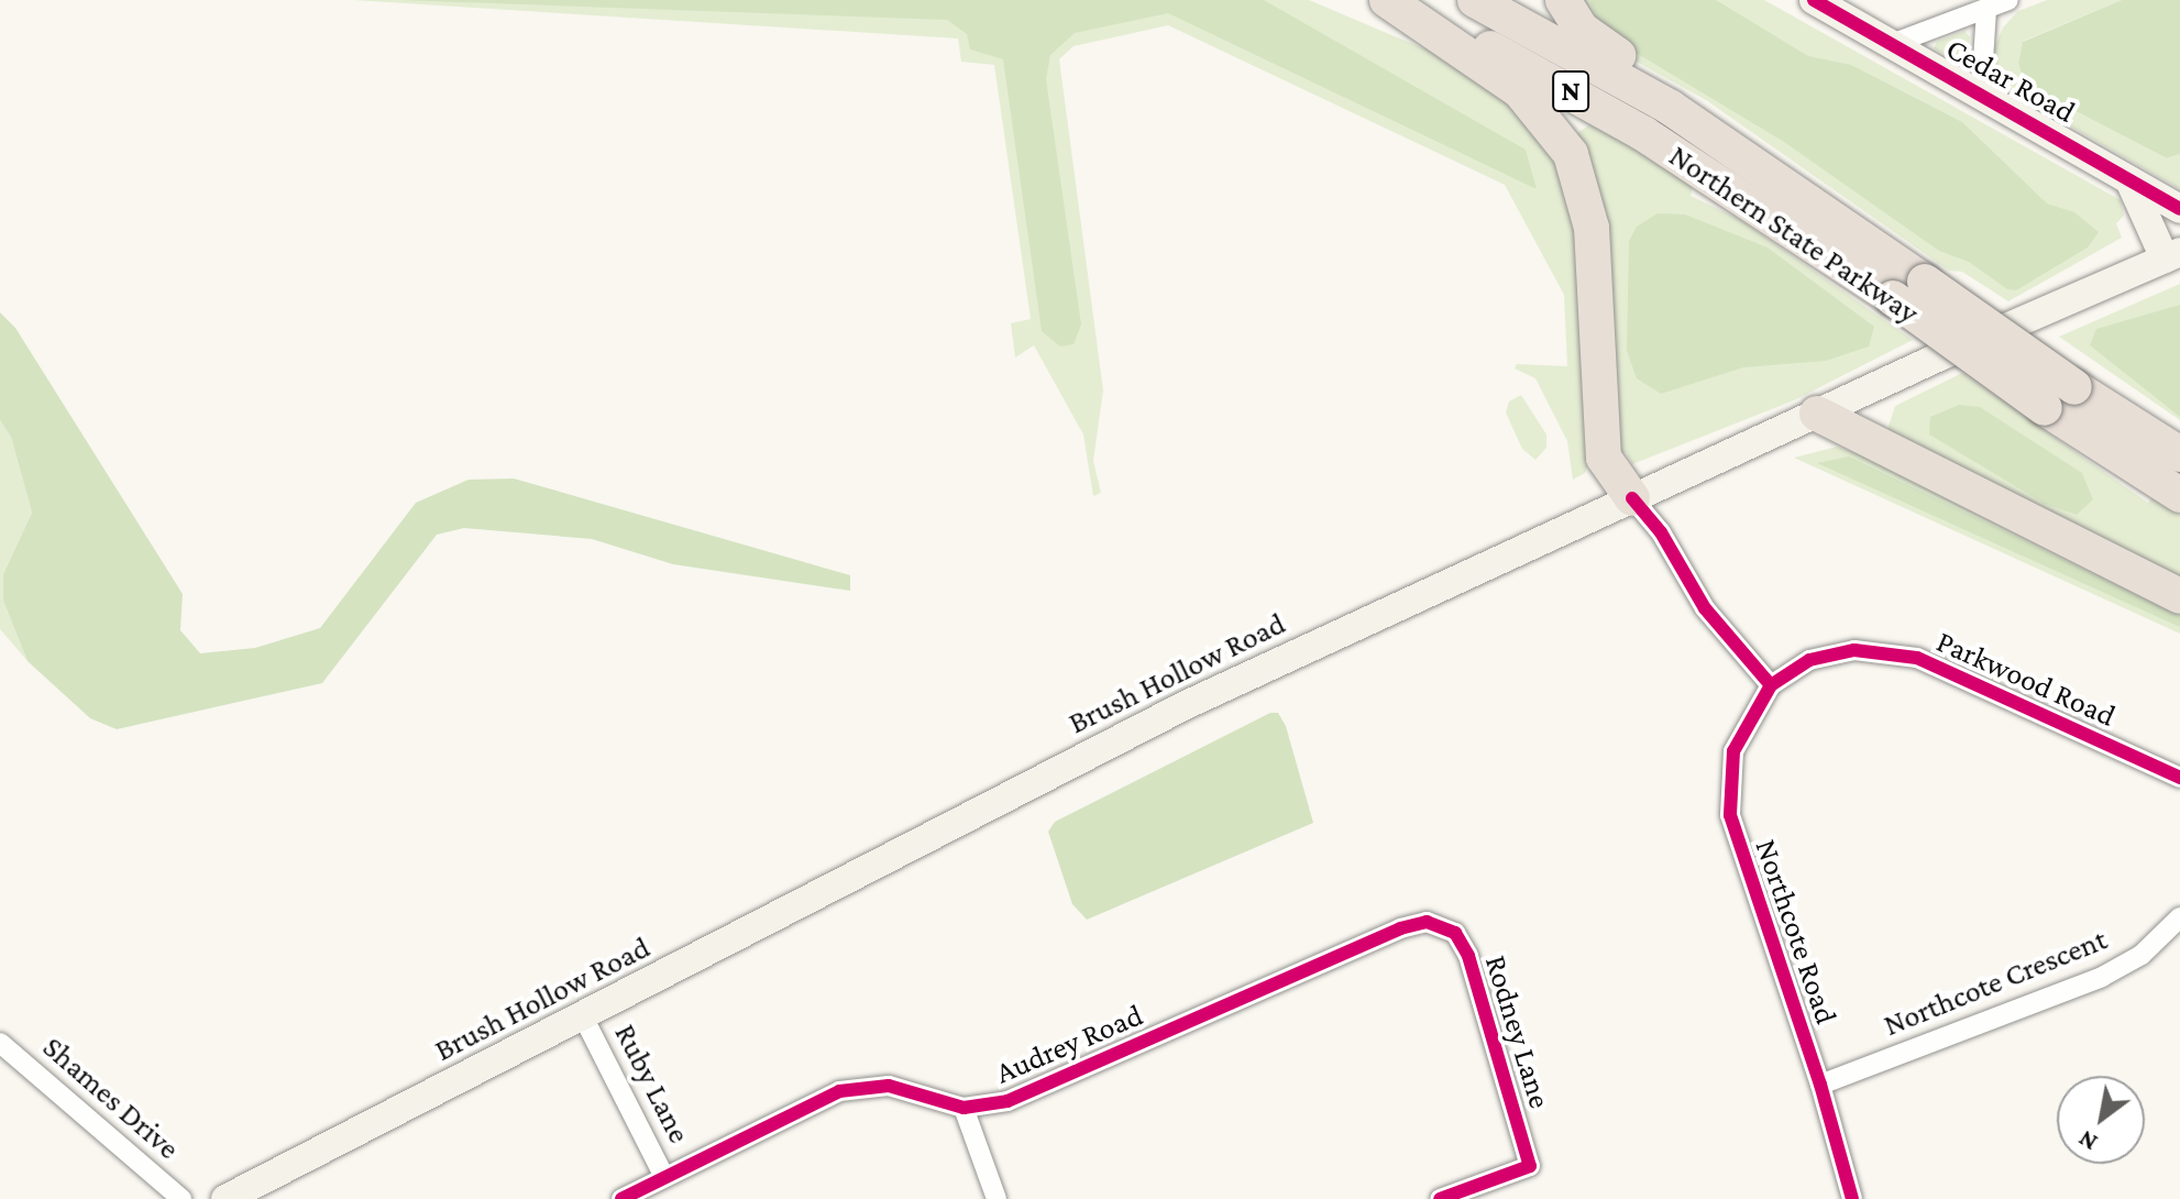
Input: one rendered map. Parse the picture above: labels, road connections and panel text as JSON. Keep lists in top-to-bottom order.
{
  "streets": {
    "highway": ["N", "Northern State Parkway"],
    "main road": ["Cedar Road", "Brush Hollow Road"],
    "street": [
      "Parkwood Road",
      "Northcote Road",
      "Northcote Crescent",
      "Rodney Lane",
      "Audrey Road",
      "Ruby Lane",
      "Shames Drive"
    ]
  },
  "crossings": [
    ["Brush Hollow Road", "Ruby Lane"],
    ["Parkwood Road", "Northcote Road"],
    ["Northcote Road", "Northcote Crescent"],
    ["Rodney Lane", "Audrey Road"],
    ["Audrey Road", "Ruby Lane"]
  ],
  "north": "bottom left"
}
